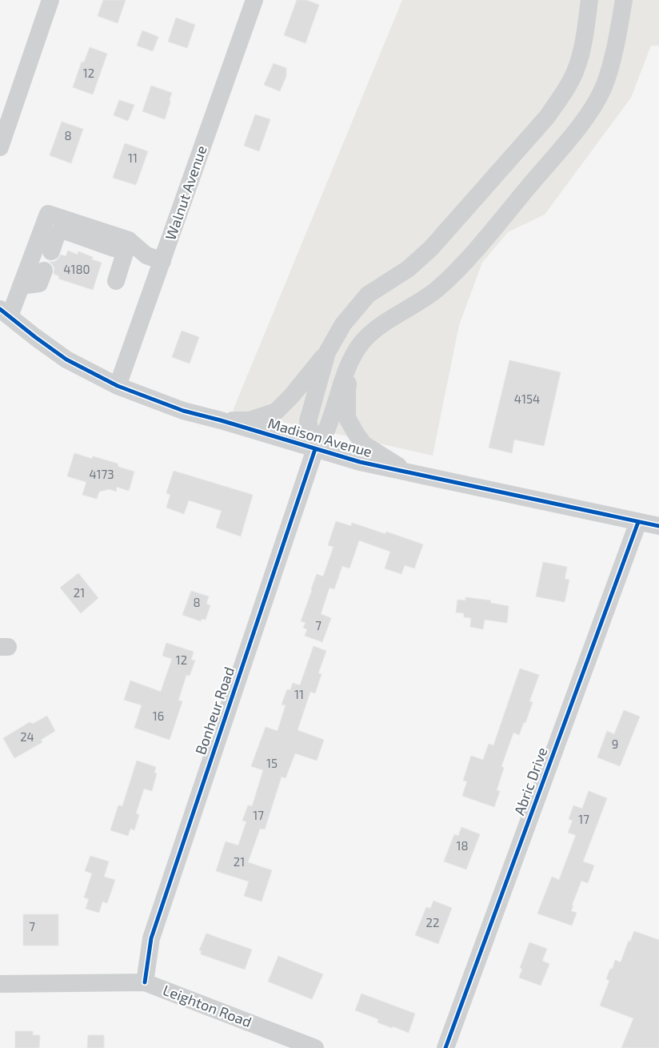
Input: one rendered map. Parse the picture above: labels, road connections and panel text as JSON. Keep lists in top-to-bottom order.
{
  "streets": {
    "street": [
      "Walnut Avenue",
      "Madison Avenue",
      "Bonheur Road",
      "Abric Drive",
      "Leighton Road"
    ]
  },
  "crossings": [
    ["Walnut Avenue", "Madison Avenue"],
    ["Madison Avenue", "Bonheur Road"],
    ["Madison Avenue", "Abric Drive"],
    ["Bonheur Road", "Leighton Road"]
  ],
  "house_numbers": [
    "12",
    "8",
    "11",
    "4180",
    "4154",
    "4173",
    "21",
    "8",
    "7",
    "12",
    "11",
    "16",
    "24",
    "9",
    "15",
    "17",
    "17",
    "18",
    "21",
    "22",
    "7"
  ]
}
